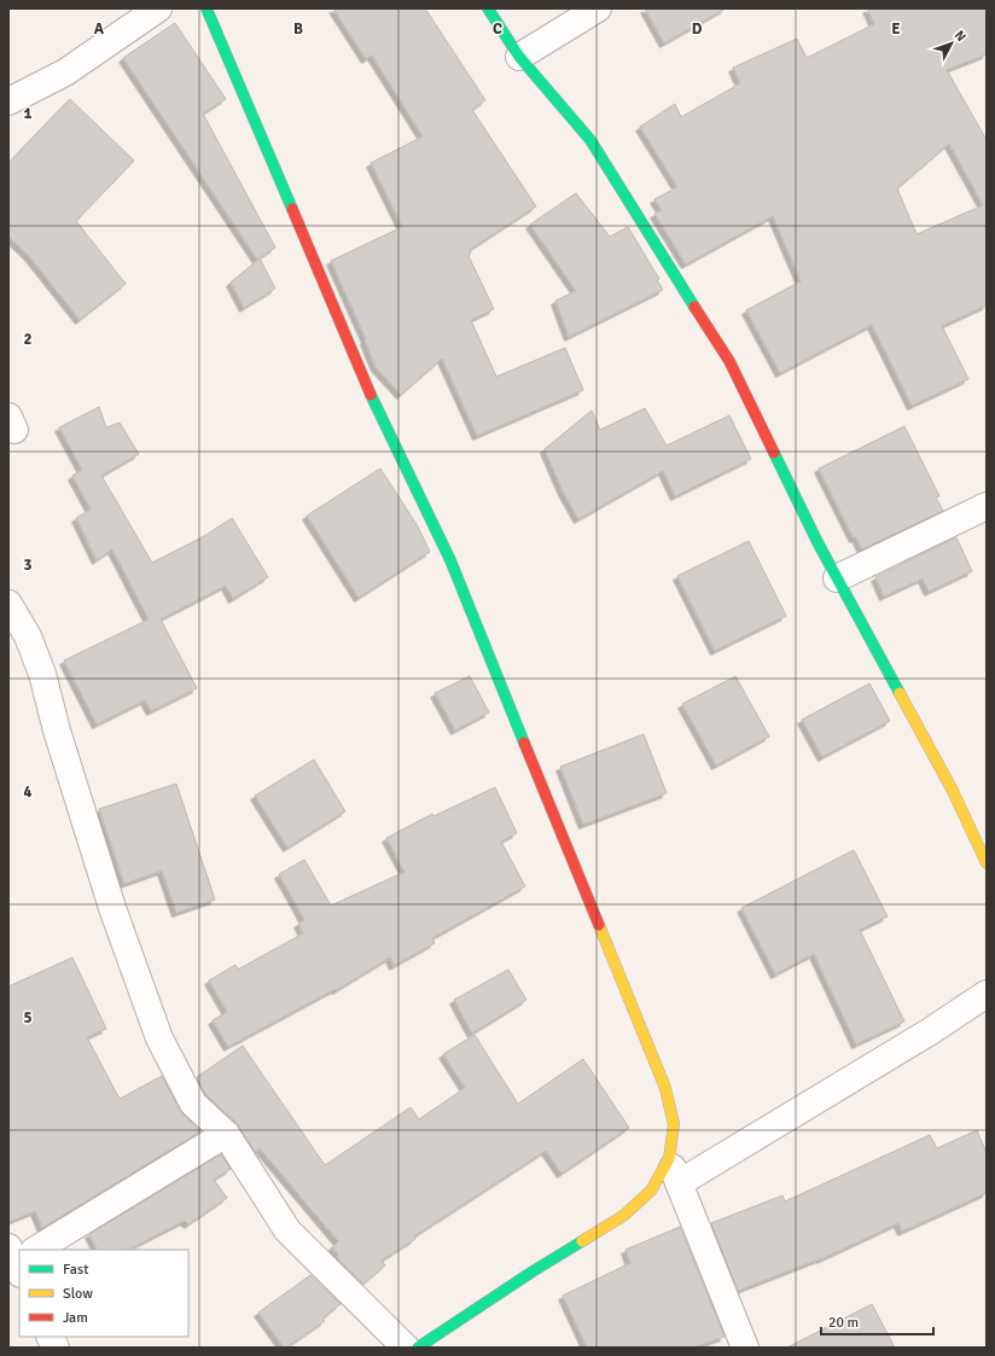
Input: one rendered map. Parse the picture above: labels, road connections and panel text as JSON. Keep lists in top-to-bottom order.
{
  "legend": ["Fast", "Slow", "Jam"],
  "scale_bar": "20 m",
  "north": "top right",
  "grid": {
    "columns": [
      "A",
      "B",
      "C",
      "D",
      "E"
    ],
    "rows": [
      "1",
      "2",
      "3",
      "4",
      "5"
    ]
  }
}
